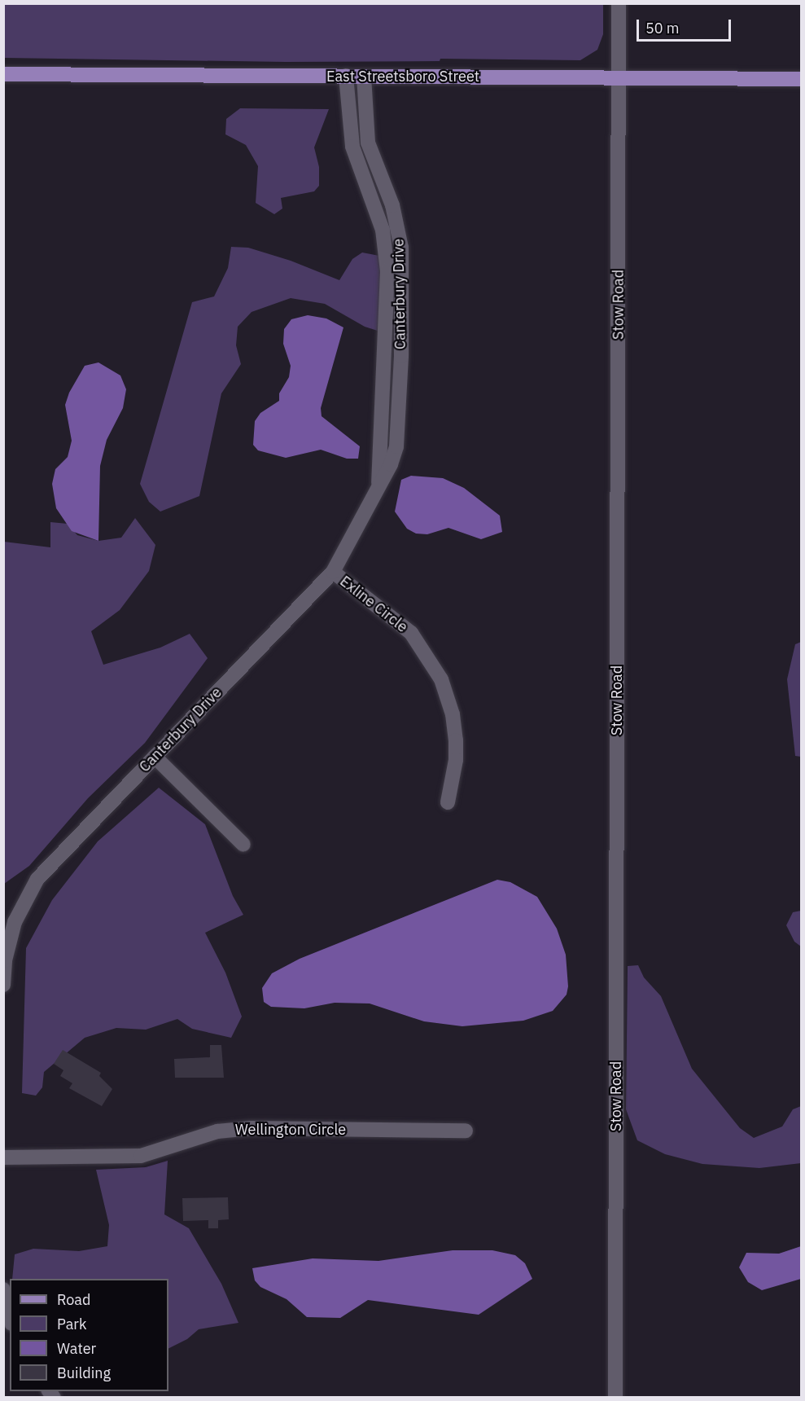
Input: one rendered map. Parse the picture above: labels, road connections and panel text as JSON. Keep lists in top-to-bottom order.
{
  "streets": {
    "main road": ["East Streetsboro Street"],
    "street": [
      "Canterbury Drive",
      "Stow Road",
      "Exline Circle",
      "Wellington Circle"
    ]
  },
  "crossings": [
    ["East Streetsboro Street", "Canterbury Drive"],
    ["East Streetsboro Street", "Stow Road"],
    ["Canterbury Drive", "Exline Circle"]
  ],
  "legend": [
    "Road",
    "Park",
    "Water",
    "Building"
  ],
  "scale_bar": "50 m"
}
